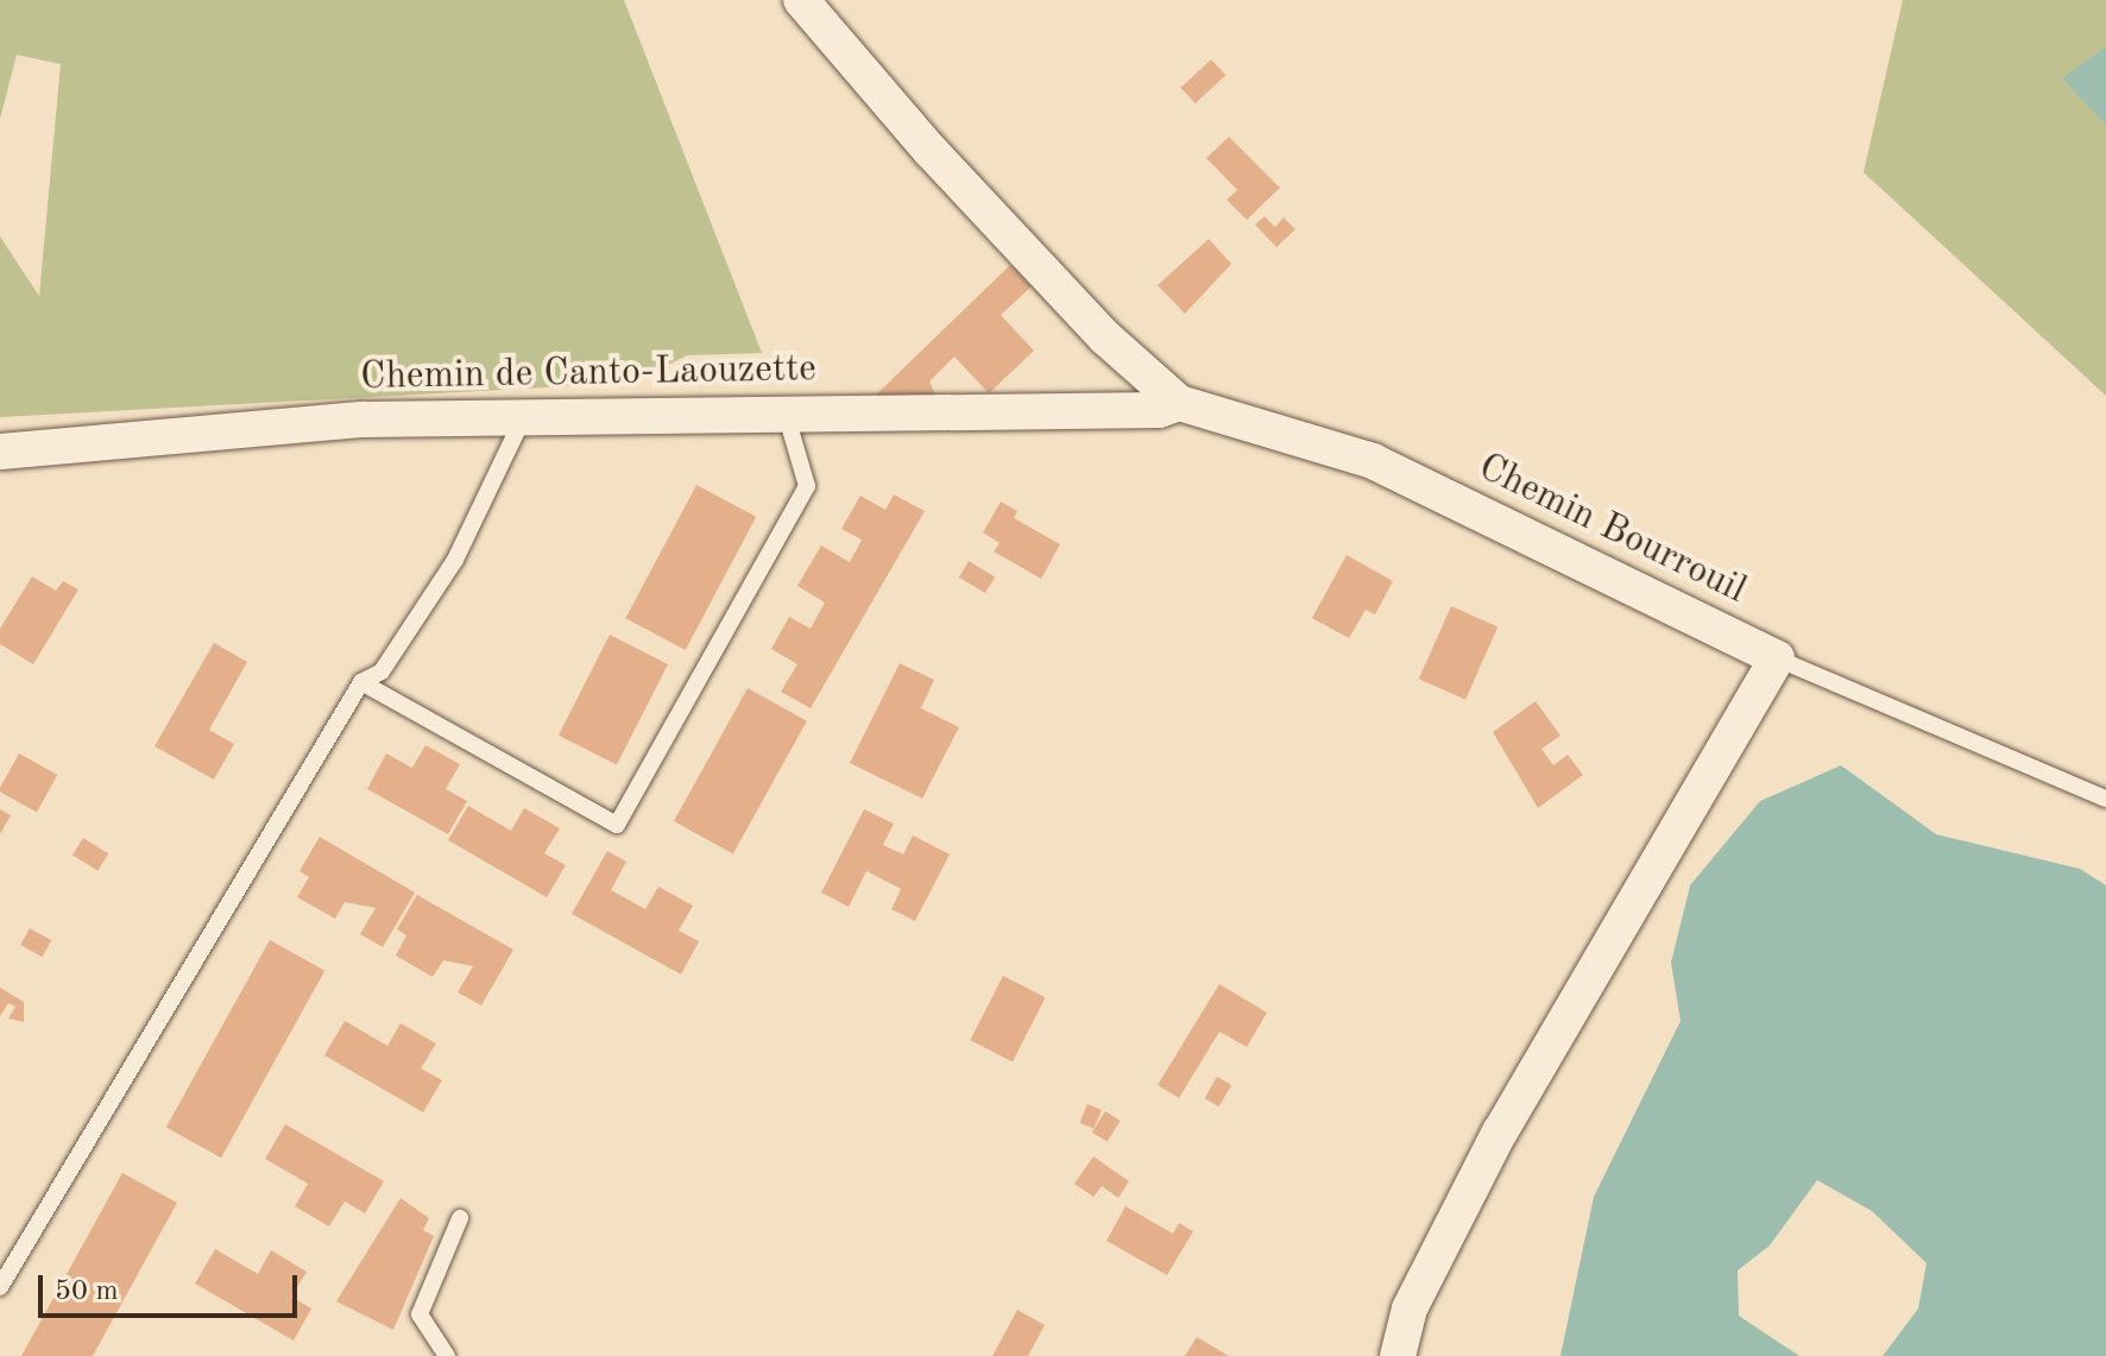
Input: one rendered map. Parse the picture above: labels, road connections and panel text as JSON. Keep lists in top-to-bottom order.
{
  "streets": {
    "street": ["Chemin de Canto-Laouzette", "Chemin Bourrouil"]
  },
  "crossings": [
    ["Chemin de Canto-Laouzette", "Chemin Bourrouil"]
  ],
  "scale_bar": "50 m"
}
